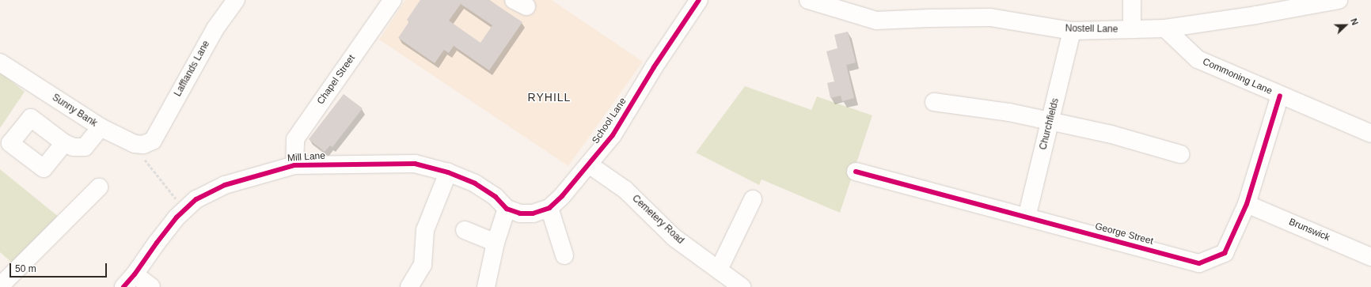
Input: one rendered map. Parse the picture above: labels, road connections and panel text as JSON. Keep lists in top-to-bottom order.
{
  "streets": {
    "street": [
      "Nostell Lane",
      "Lafflands Lane",
      "Commoning Lane",
      "Chapel Street",
      "Sunny Bank",
      "School Lane",
      "Churchfields",
      "Mill Lane",
      "Cemetery Road",
      "Brunswick",
      "George Street"
    ]
  },
  "crossings": [
    ["Nostell Lane", "Commoning Lane"],
    ["Nostell Lane", "Churchfields"],
    ["Lafflands Lane", "Sunny Bank"],
    ["Commoning Lane", "George Street"],
    ["Chapel Street", "Mill Lane"],
    ["School Lane", "Mill Lane"],
    ["School Lane", "Cemetery Road"],
    ["Churchfields", "George Street"],
    ["Brunswick", "George Street"]
  ],
  "districts": ["RYHILL"],
  "scale_bar": "50 m",
  "north": "right"
}
